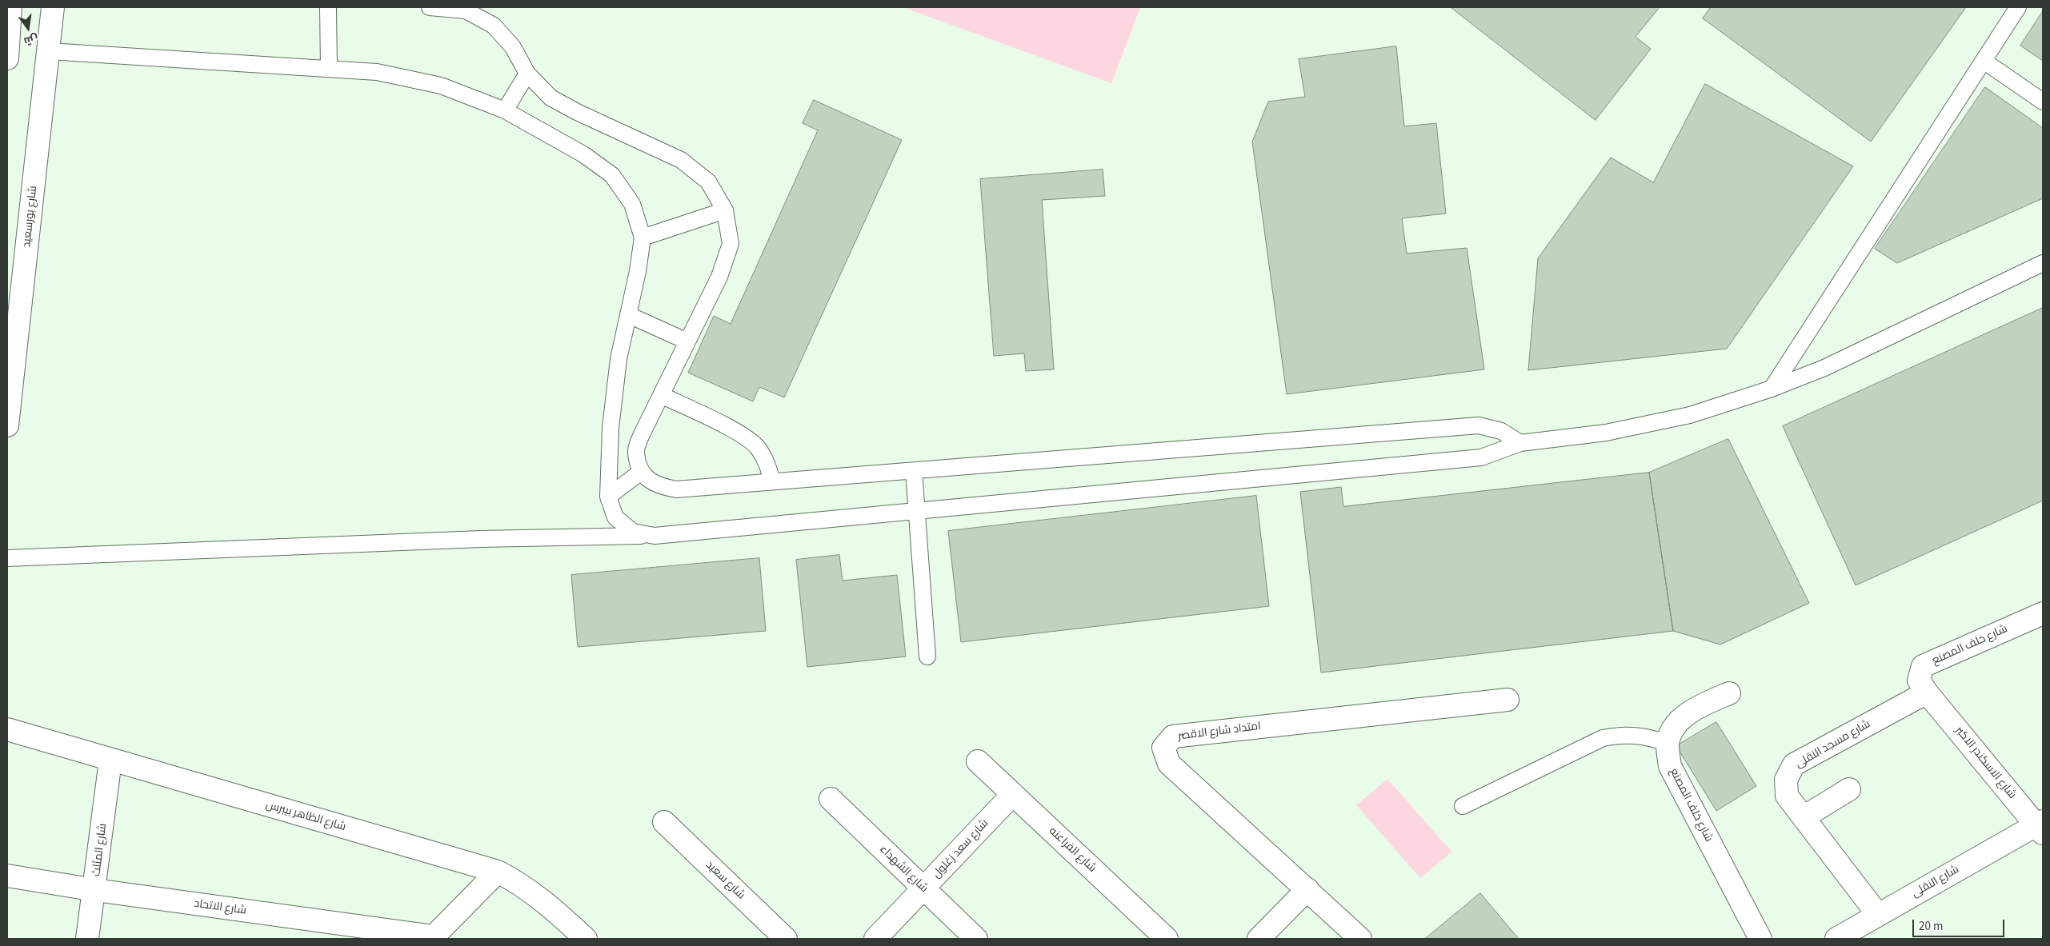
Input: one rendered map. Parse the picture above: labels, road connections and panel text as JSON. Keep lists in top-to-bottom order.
{
  "streets": {
    "street": [
      "شارع بورسعيد",
      "شارع خلف المصنع",
      "امتداد شارع الاقصر",
      "شارع مسجد النقلى",
      "شارع الاسكندر الاكبر",
      "شارع الظاهر بيبرس",
      "شارع سعد زغلول",
      "شارع المثلث",
      "شارع الفراعنه",
      "شارع الشهداء",
      "شارع سعيد",
      "شارع النقلى",
      "شارع الاتحاد"
    ]
  },
  "crossings": [
    ["شارع خلف المصنع", "شارع مسجد النقلى"],
    ["شارع خلف المصنع", "شارع الاسكندر الاكبر"],
    ["شارع مسجد النقلى", "شارع الاسكندر الاكبر"],
    ["شارع مسجد النقلى", "شارع النقلى"],
    ["شارع الاسكندر الاكبر", "شارع النقلى"],
    ["شارع الظاهر بيبرس", "شارع المثلث"],
    ["شارع سعد زغلول", "شارع الفراعنه"],
    ["شارع سعد زغلول", "شارع الشهداء"],
    ["شارع المثلث", "شارع الاتحاد"]
  ],
  "scale_bar": "20 m",
  "north": "bottom"
}
